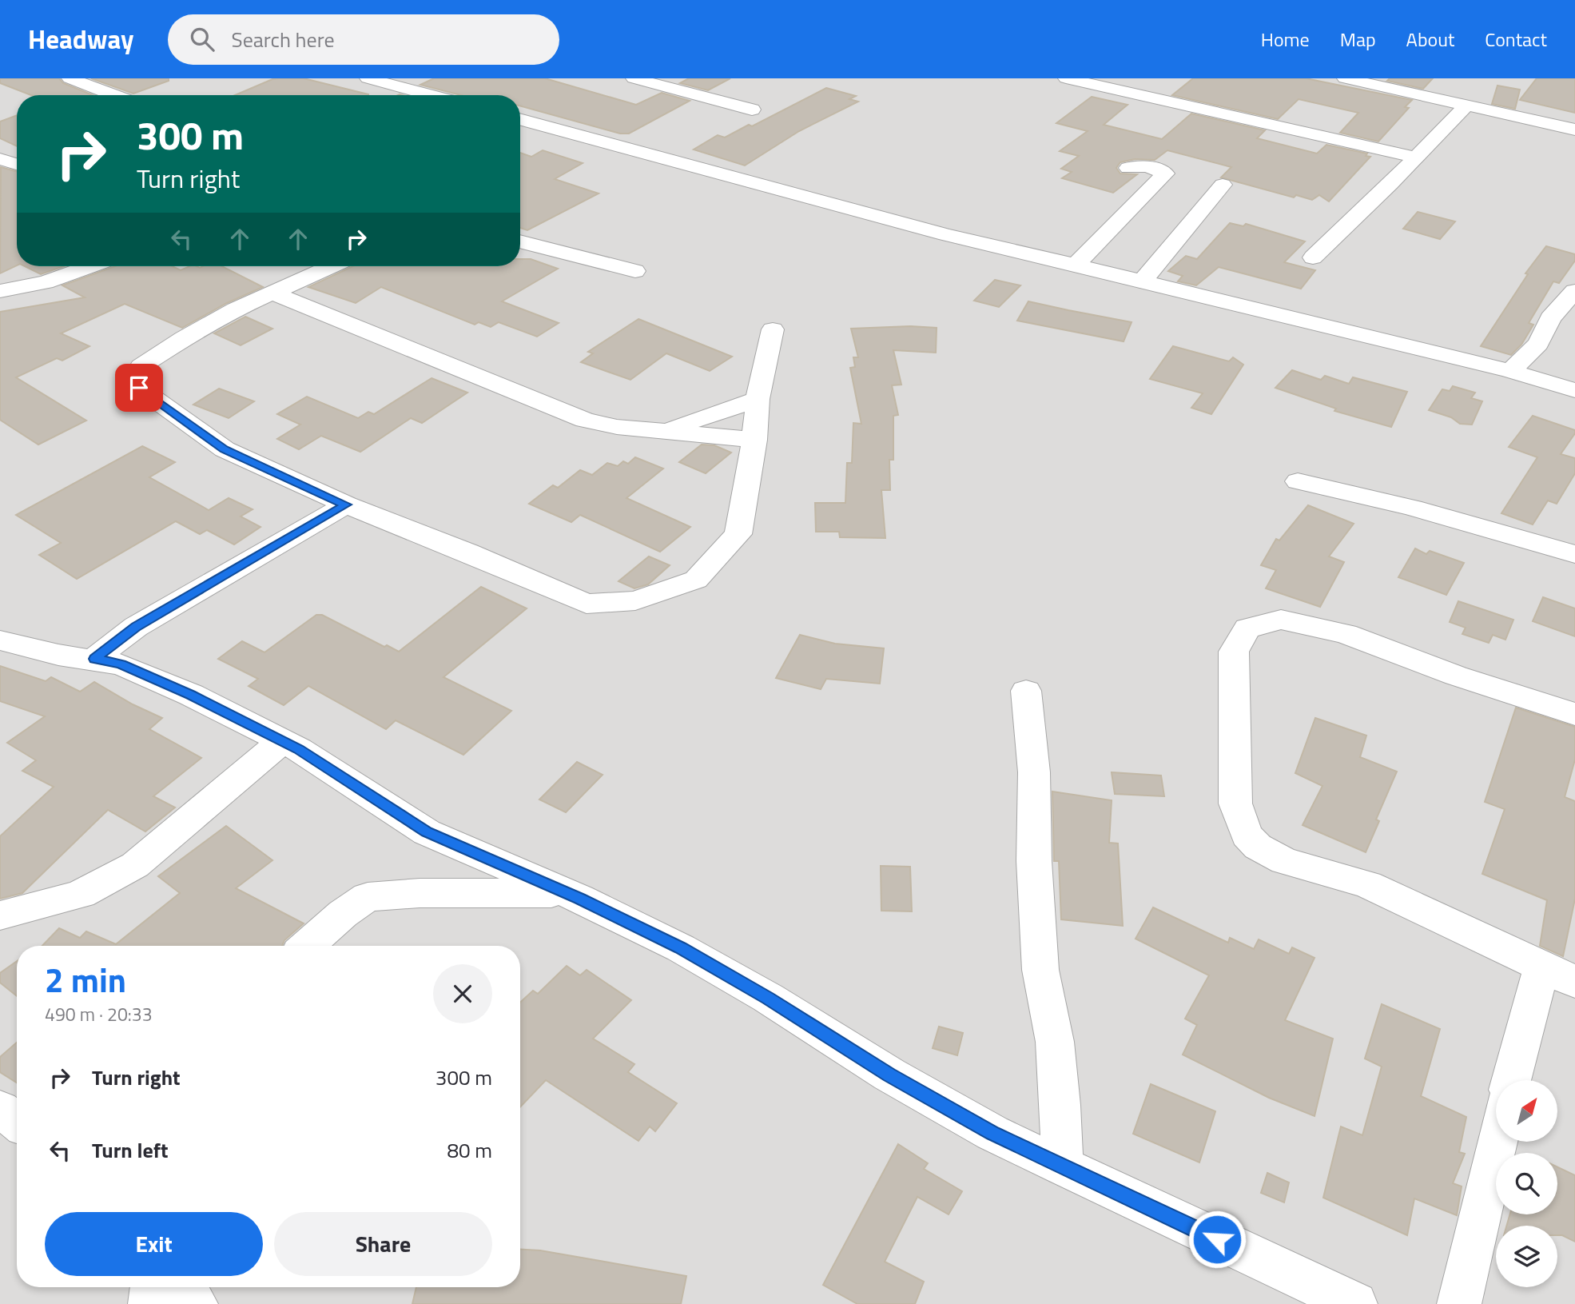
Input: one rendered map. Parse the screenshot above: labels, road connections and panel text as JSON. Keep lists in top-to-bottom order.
{
  "north": "top right",
  "page": {
    "header": "Headway",
    "search": "Search here",
    "nav": [
      "Home",
      "Map",
      "About",
      "Contact"
    ],
    "turn": ["300 m", "Turn right"],
    "heading": ["2 min", "490 m · 20:33"],
    "list": [
      {
        "name": "Turn right",
        "value": "300 m"
      },
      {
        "name": "Turn left",
        "value": "80 m"
      }
    ],
    "buttons": ["Exit", "Share"]
  }
}
